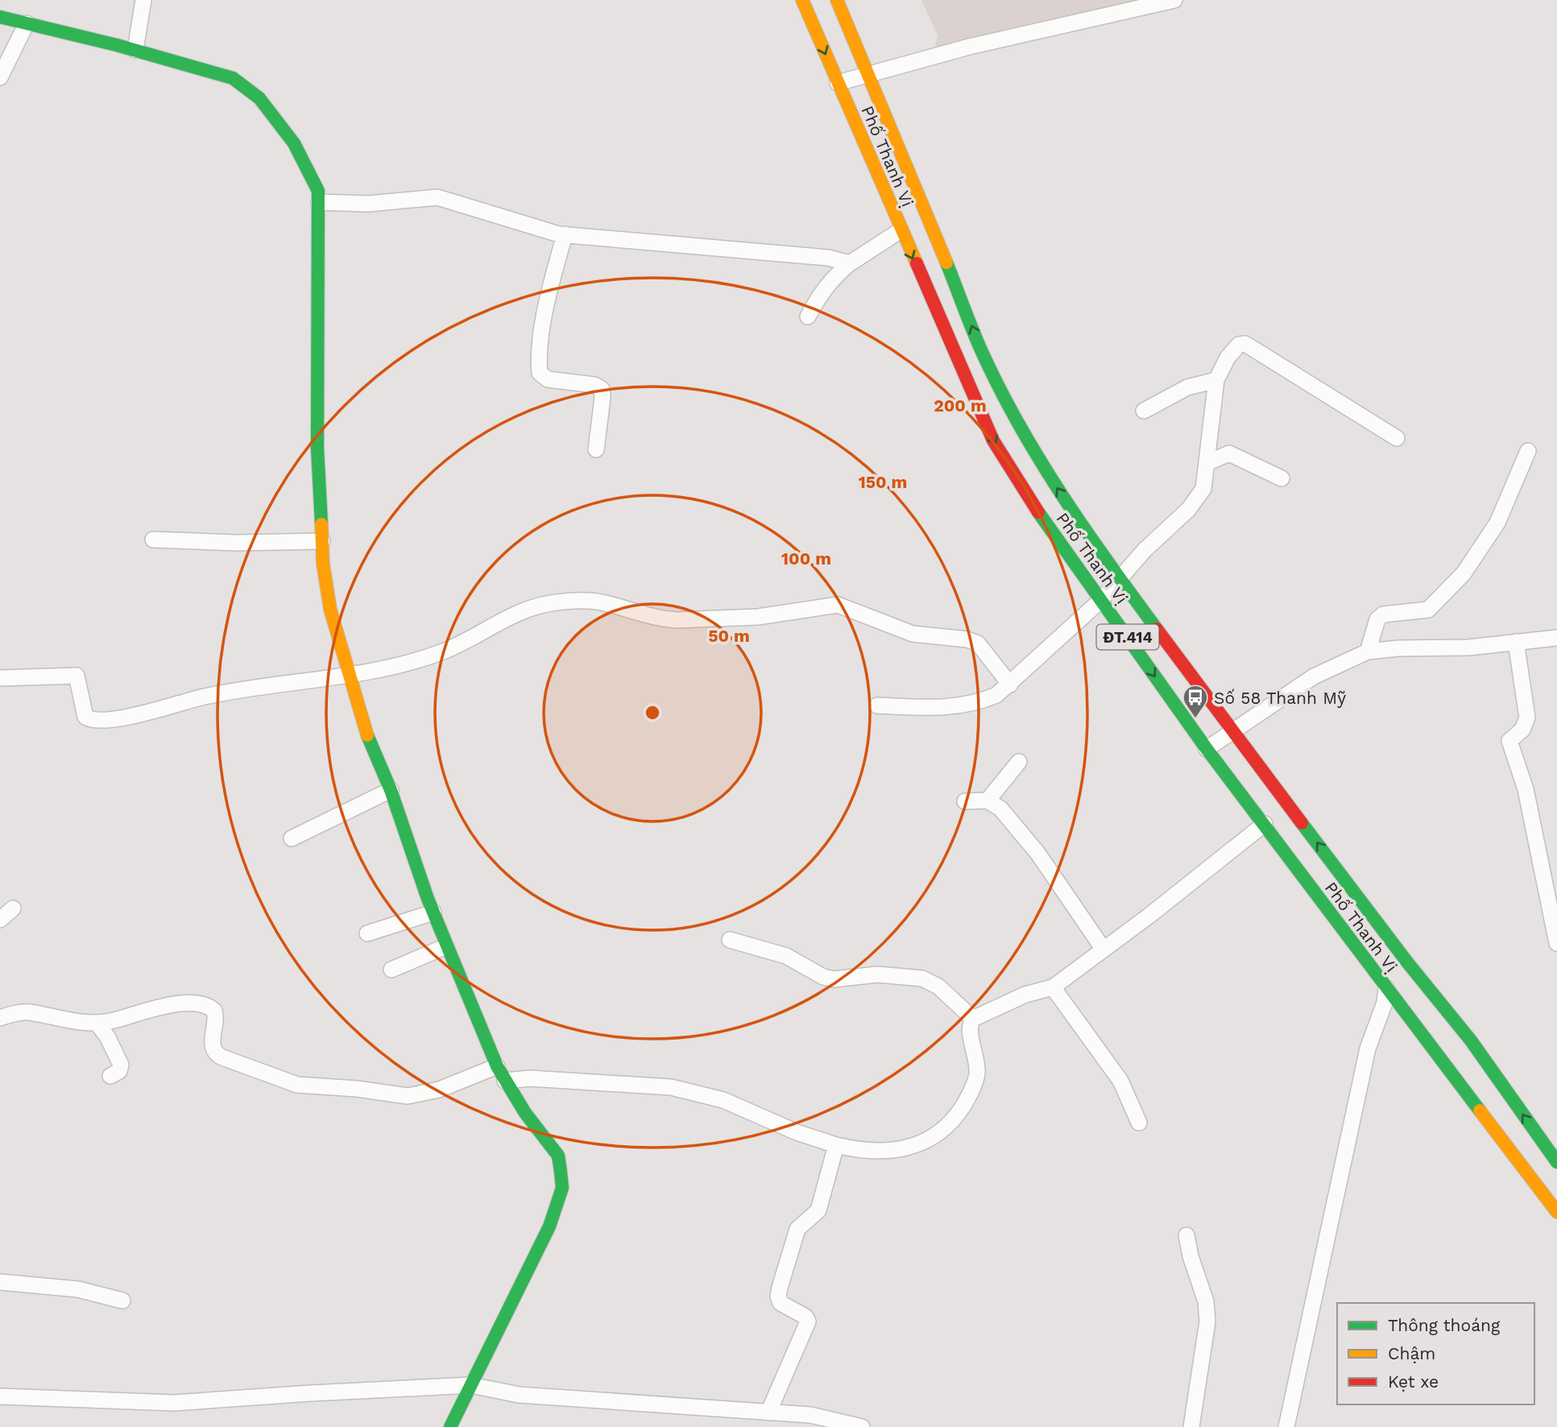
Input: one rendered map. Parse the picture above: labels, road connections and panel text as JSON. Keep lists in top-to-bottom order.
{
  "streets": {
    "main road": ["Phố Thanh Vị", "ĐT.414"]
  },
  "places": {
    "bus stop": ["Số 58 Thanh Mỹ"]
  },
  "legend": ["Thông thoáng", "Chậm", "Kẹt xe"],
  "rings": [
    "200 m",
    "150 m",
    "100 m",
    "50 m"
  ]
}
